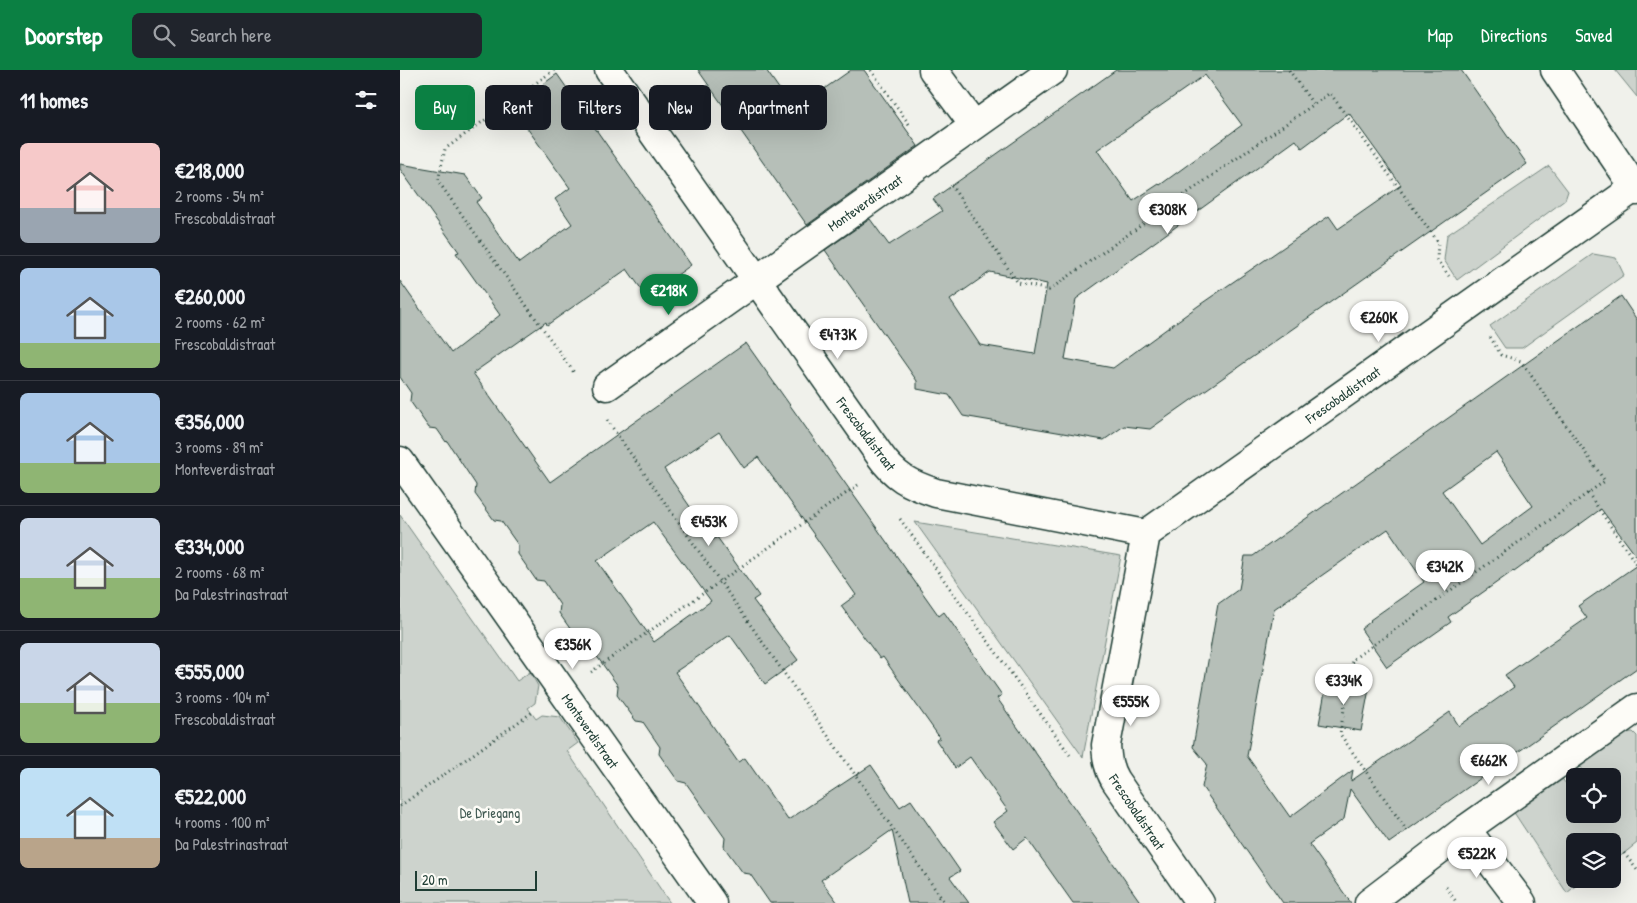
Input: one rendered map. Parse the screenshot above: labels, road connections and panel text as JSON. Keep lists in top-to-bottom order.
{
  "streets": {
    "street": ["Monteverdistraat", "Frescobaldistraat"]
  },
  "crossings": [
    ["Monteverdistraat", "Frescobaldistraat"]
  ],
  "parks": ["De Driegang"],
  "scale_bar": "20 m",
  "page": {
    "header": "Doorstep",
    "search": "Search here",
    "nav": ["Map", "Directions", "Saved"],
    "heading": "11 homes",
    "chip": [
      "Buy",
      "Rent",
      "Filters",
      "New",
      "Apartment"
    ],
    "list": [
      {
        "name": "€218,000",
        "note": "2 rooms · 54 m² · Frescobaldistraat"
      },
      {
        "name": "€260,000",
        "note": "2 rooms · 62 m² · Frescobaldistraat"
      },
      {
        "name": "€356,000",
        "note": "3 rooms · 89 m² · Monteverdistraat"
      },
      {
        "name": "€334,000",
        "note": "2 rooms · 68 m² · Da Palestrinastraat"
      },
      {
        "name": "€555,000",
        "note": "3 rooms · 104 m² · Frescobaldistraat"
      },
      {
        "name": "€522,000",
        "note": "4 rooms · 100 m² · Da Palestrinastraat"
      }
    ],
    "price": [
      "€308K",
      "€218K",
      "€260K",
      "€473K",
      "€453K",
      "€342K",
      "€356K",
      "€334K",
      "€555K",
      "€662K",
      "€522K"
    ],
    "scale": "20 m"
  }
}
